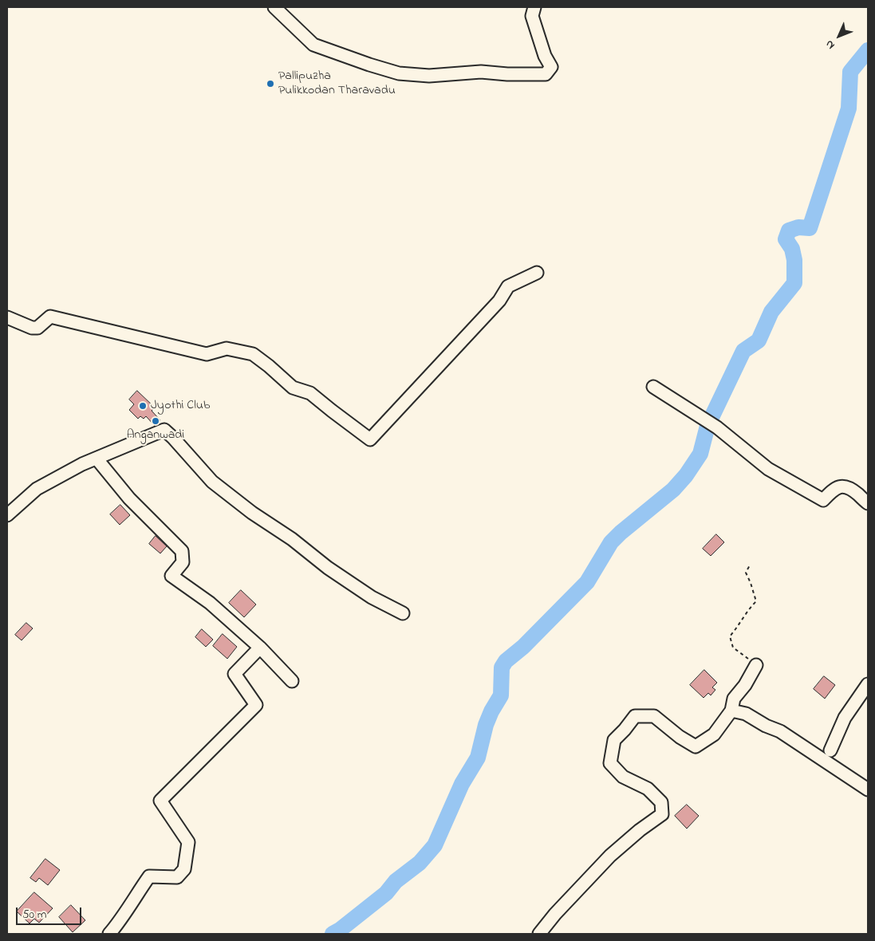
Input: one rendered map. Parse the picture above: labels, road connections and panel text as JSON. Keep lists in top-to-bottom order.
{
  "places": ["Pallipuzha Pulikkodan Tharavadu", "Jyothi Club", "Anganwadi"],
  "scale_bar": "50 m",
  "north": "bottom left"
}
